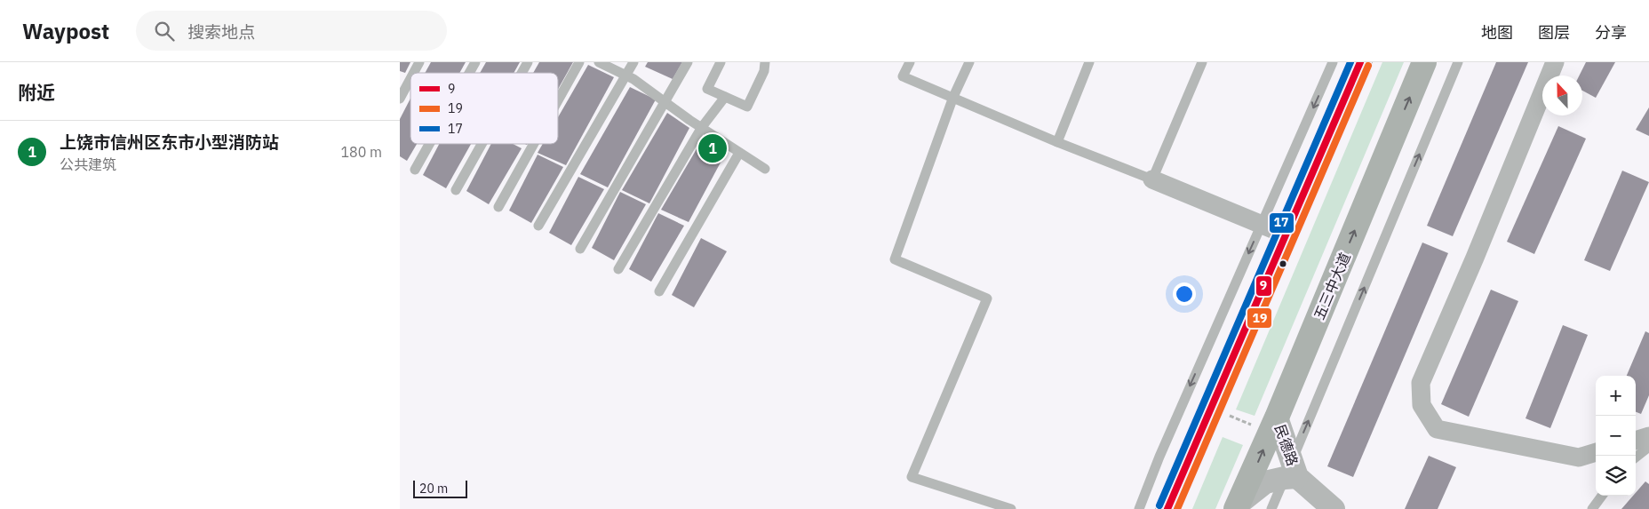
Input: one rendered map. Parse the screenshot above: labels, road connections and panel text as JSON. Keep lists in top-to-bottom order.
{
  "streets": {
    "main road": ["五三中大道"],
    "street": ["民德路"]
  },
  "crossings": [
    ["五三中大道", "民德路"]
  ],
  "lines": ["transit line 9", "transit line 17", "transit line 19"],
  "legend": ["9", "19", "17"],
  "scale_bar": "20 m",
  "north": "top",
  "page": {
    "header": "Waypost",
    "search": "搜索地点",
    "nav": ["地图", "图层", "分享"],
    "heading": "附近",
    "list": [
      {
        "mark": "1",
        "name": "上饶市信州区东市小型消防站",
        "note": "公共建筑",
        "value": "180 m"
      }
    ],
    "pins": "1",
    "map_buttons": ["+", "−"],
    "scale": "20 m"
  }
}
